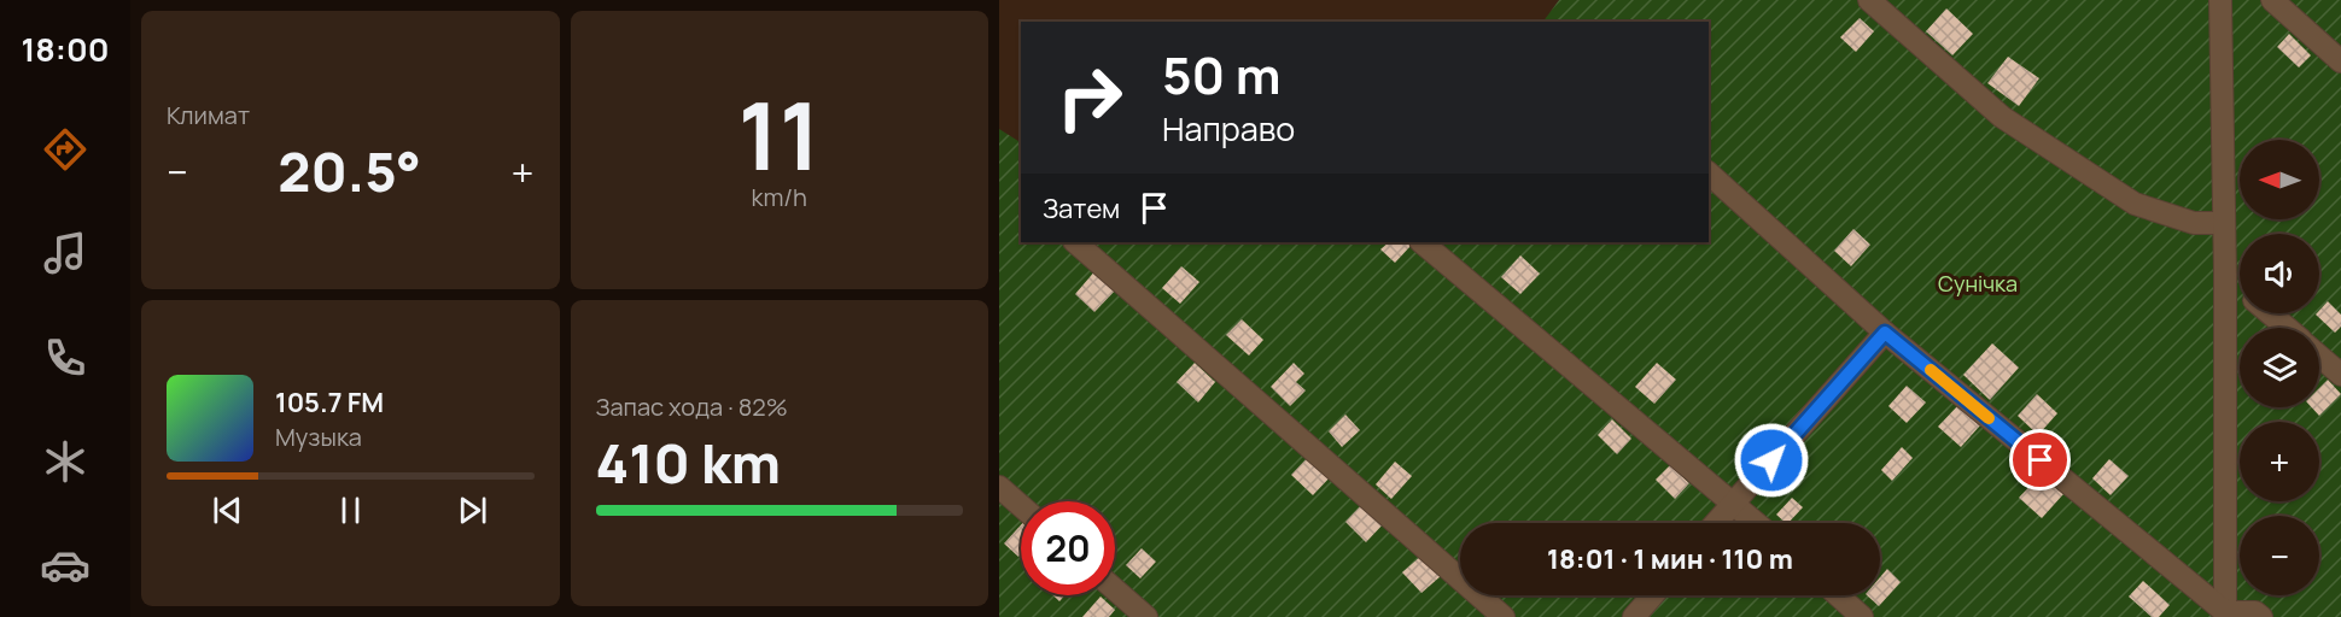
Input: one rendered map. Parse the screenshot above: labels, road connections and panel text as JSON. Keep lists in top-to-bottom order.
{
  "parks": ["Сунічка"],
  "north": "left",
  "page": {
    "tabs": "18:00",
    "tile": [
      "Климат",
      ["11", "km/h"],
      ["Запас хода · 82%", "410 km"]
    ],
    "turn": ["50 m", "Направо"],
    "map_buttons": ["+", "−"],
    "heat": ["−", "20.5°", "+"],
    "then": "Затем",
    "song": ["105.7 FM", "Музыка"],
    "limit": "20",
    "trip": "18:01 · 1 мин · 110 m"
  }
}
